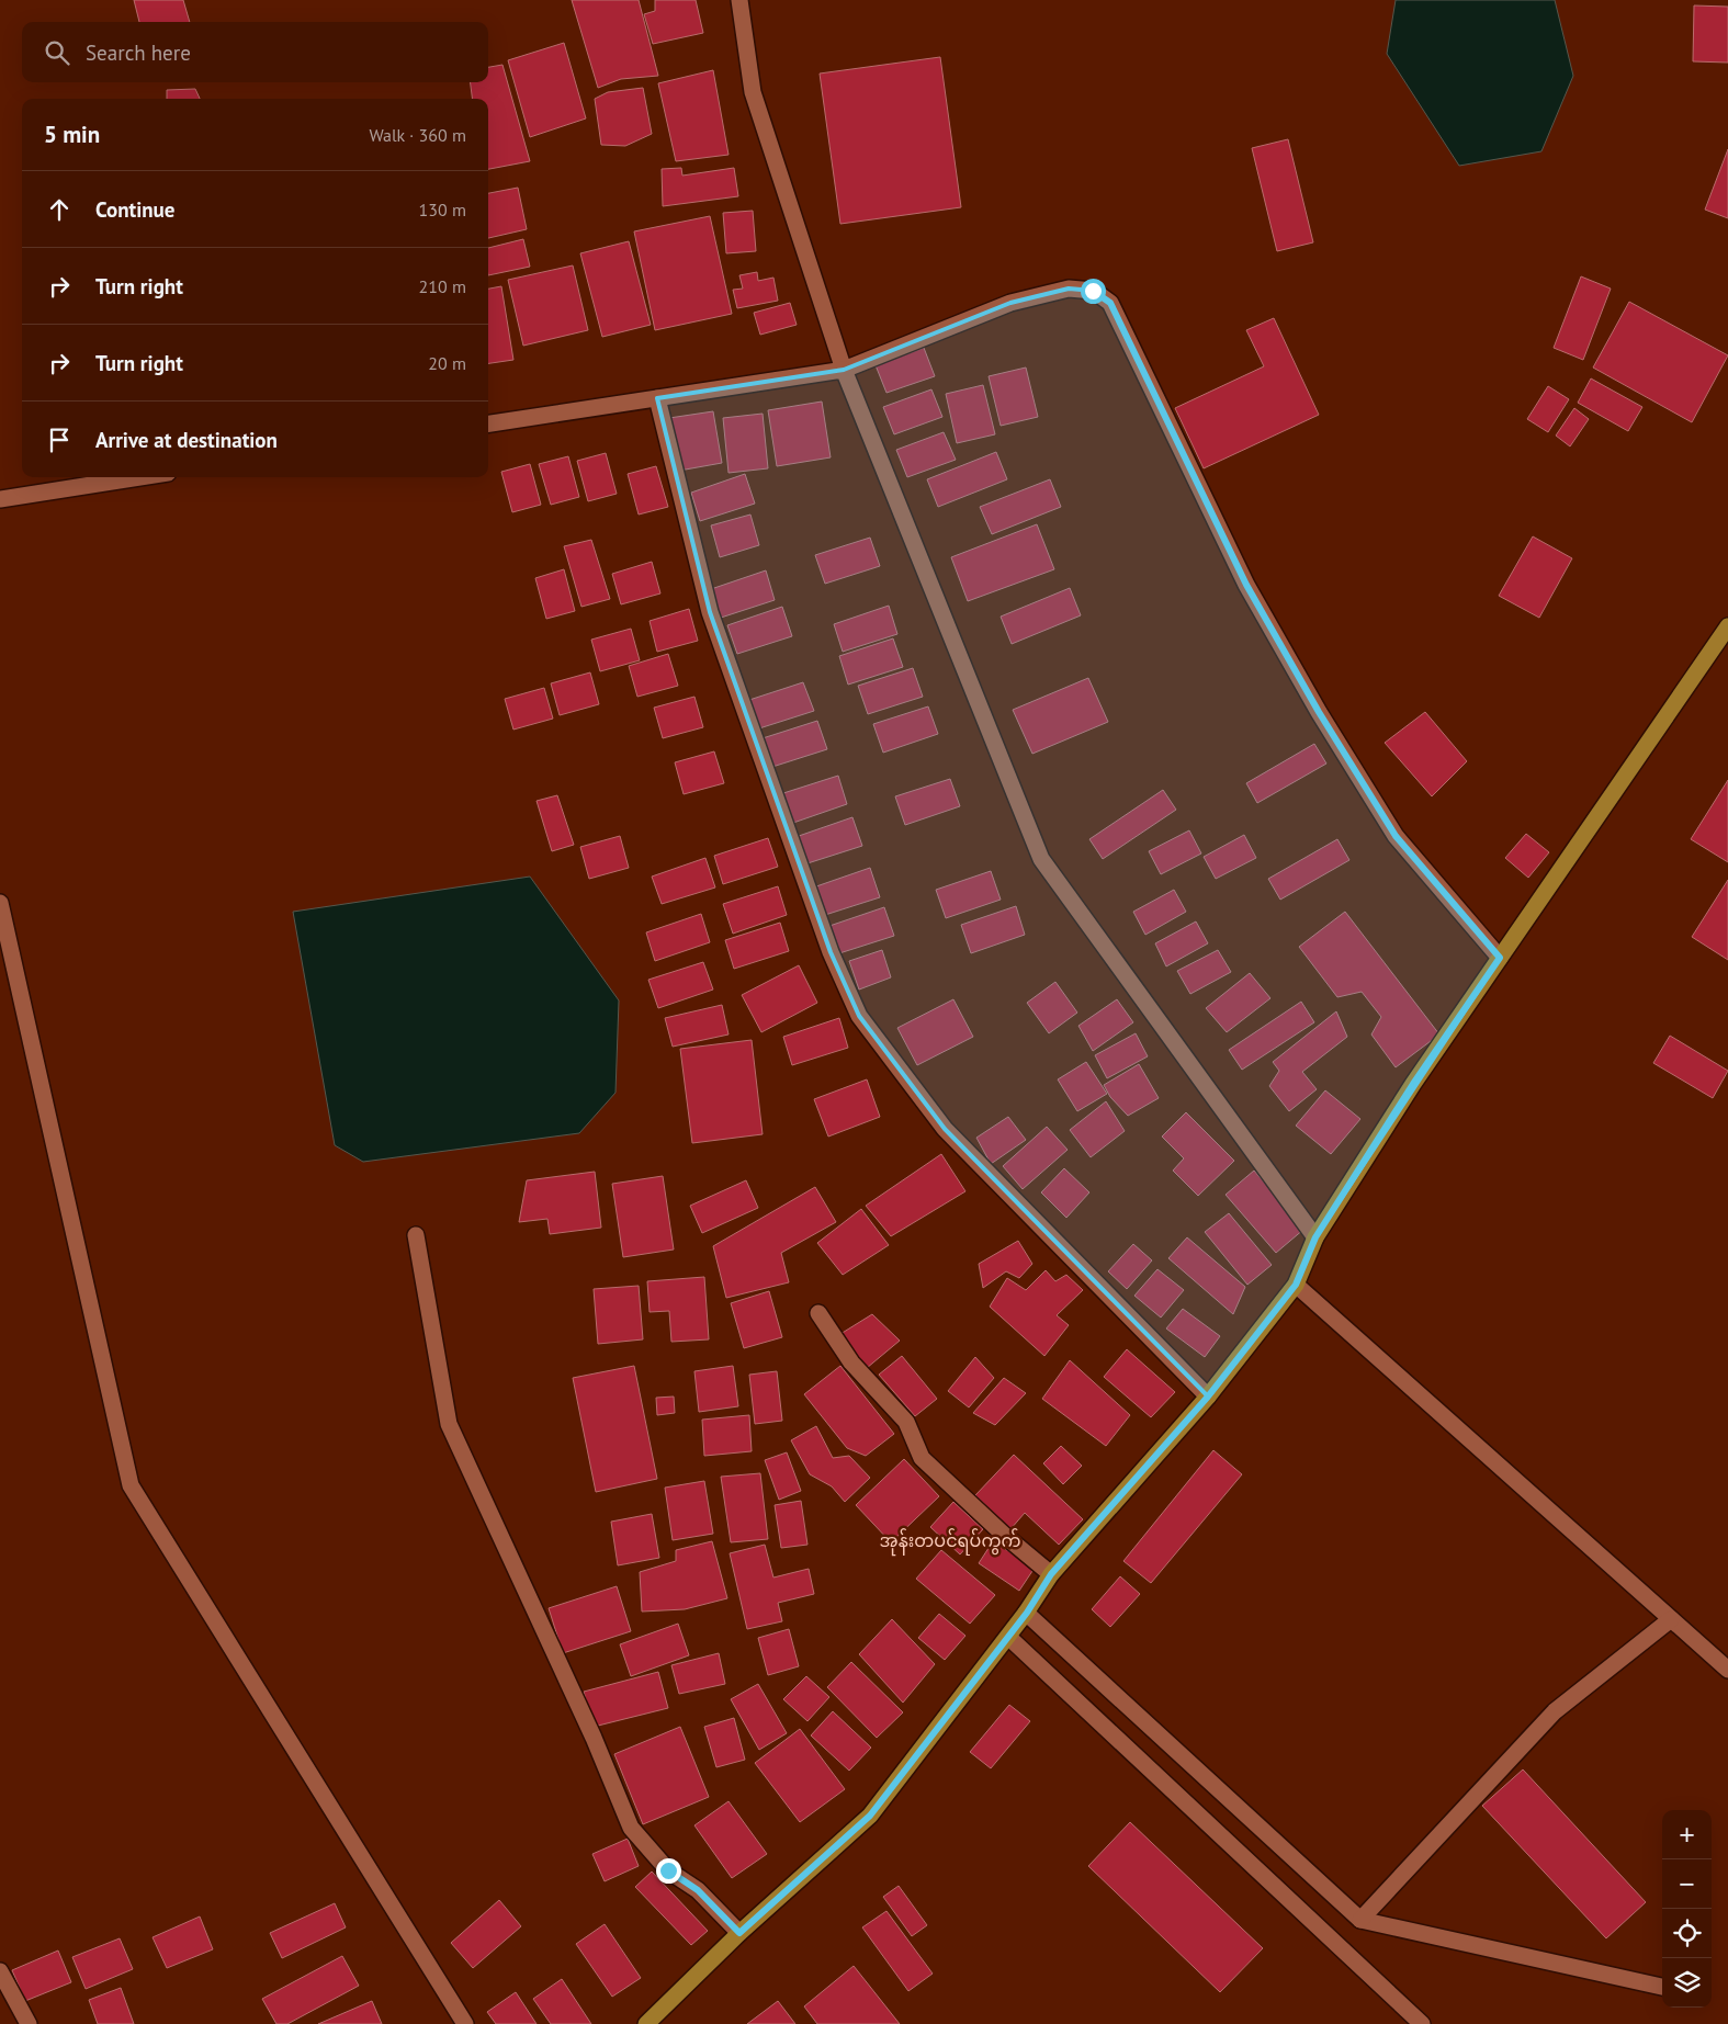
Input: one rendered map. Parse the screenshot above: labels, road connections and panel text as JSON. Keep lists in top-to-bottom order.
{
  "districts": ["အုန်းတပင်ရပ်ကွက်"],
  "page": {
    "search": "Search here",
    "heading": ["5 min", "Walk · 360 m"],
    "list": [
      ["Continue", "130 m"],
      ["Turn right", "210 m"],
      ["Turn right", "20 m"],
      "Arrive at destination"
    ],
    "map_buttons": ["+", "−"]
  }
}
